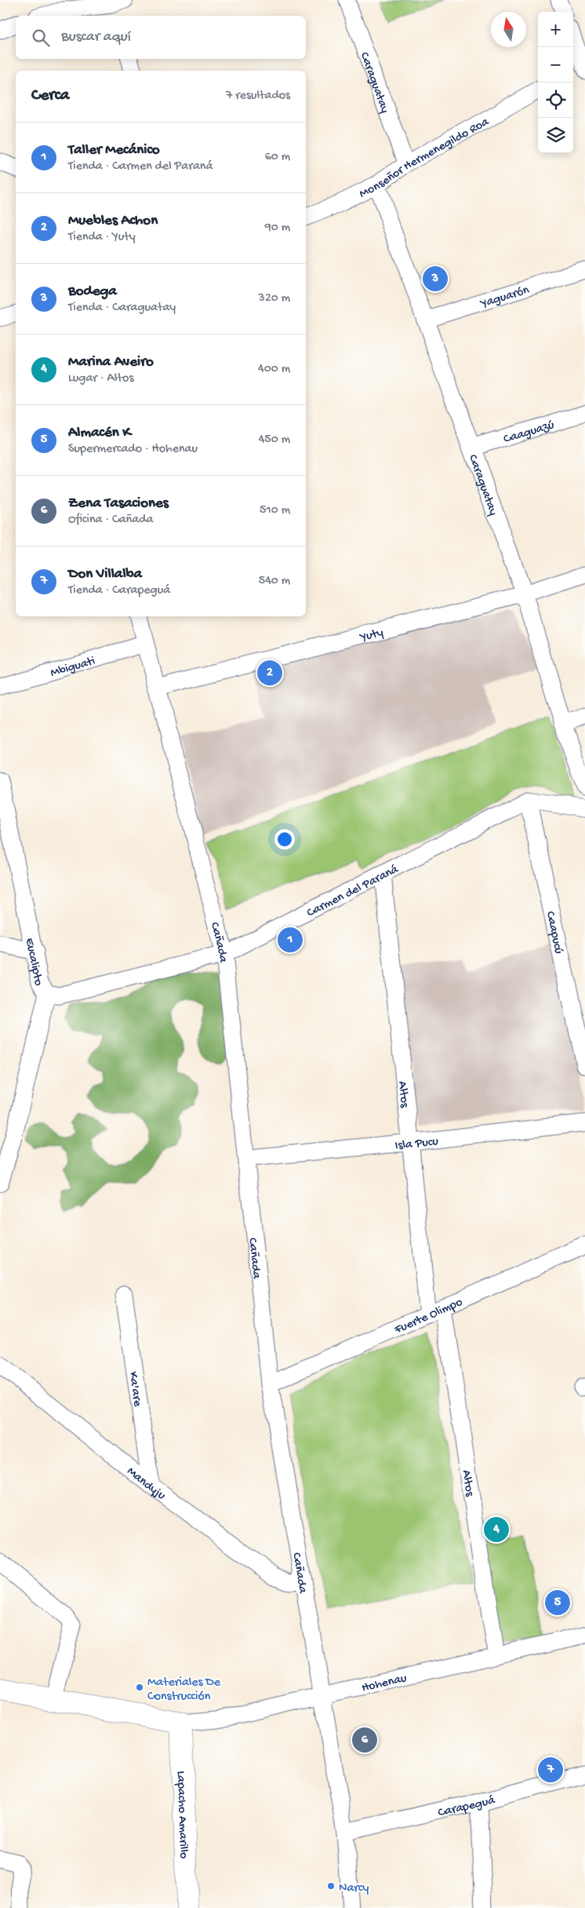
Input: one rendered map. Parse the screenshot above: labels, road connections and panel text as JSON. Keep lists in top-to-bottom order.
{
  "streets": {
    "main road": ["Lapacho Amarillo"],
    "street": [
      "Caraguatay",
      "Monseñor Hermenegildo Roa",
      "Yaguarón",
      "Caaguazú",
      "Yuty",
      "Mbiguati",
      "Carmen del Paraná",
      "Caapucú",
      "Cañada",
      "Eucalipto",
      "Altos",
      "Isla Pucu",
      "Fuerte Olimpo",
      "Ka'are",
      "Mandyju",
      "Hohenau",
      "Carapeguá"
    ]
  },
  "crossings": [
    ["Caraguatay", "Monseñor Hermenegildo Roa"],
    ["Caraguatay", "Yaguarón"],
    ["Caraguatay", "Caaguazú"],
    ["Caraguatay", "Yuty"],
    ["Yuty", "Cañada"],
    ["Mbiguati", "Cañada"],
    ["Carmen del Paraná", "Caapucú"],
    ["Carmen del Paraná", "Cañada"],
    ["Carmen del Paraná", "Eucalipto"],
    ["Carmen del Paraná", "Altos"],
    ["Cañada", "Isla Pucu"],
    ["Cañada", "Fuerte Olimpo"],
    ["Cañada", "Mandyju"],
    ["Cañada", "Hohenau"],
    ["Cañada", "Carapeguá"],
    ["Altos", "Isla Pucu"],
    ["Altos", "Fuerte Olimpo"],
    ["Altos", "Hohenau"],
    ["Ka'are", "Mandyju"],
    ["Hohenau", "Lapacho Amarillo"]
  ],
  "places": ["Materiales De Construcción", "Narcy"],
  "north": "top",
  "page": {
    "map_buttons": ["+", "−"],
    "search": "Buscar aquí",
    "heading": ["Cerca", "7 resultados"],
    "list": [
      {
        "mark": "1",
        "name": "Taller Mecánico",
        "note": "Tienda · Carmen del Paraná",
        "value": "60 m"
      },
      {
        "mark": "2",
        "name": "Muebles Achon",
        "note": "Tienda · Yuty",
        "value": "90 m"
      },
      {
        "mark": "3",
        "name": "Bodega",
        "note": "Tienda · Caraguatay",
        "value": "320 m"
      },
      {
        "mark": "4",
        "name": "Marina Aveiro",
        "note": "Lugar · Altos",
        "value": "400 m"
      },
      {
        "mark": "5",
        "name": "Almacén K",
        "note": "Supermercado · Hohenau",
        "value": "450 m"
      },
      {
        "mark": "6",
        "name": "Zena Tasaciones",
        "note": "Oficina · Cañada",
        "value": "510 m"
      },
      {
        "mark": "7",
        "name": "Don Villalba",
        "note": "Tienda · Carapeguá",
        "value": "540 m"
      }
    ],
    "pins": [
      "3",
      "2",
      "1",
      "4",
      "5",
      "6",
      "7"
    ]
  }
}
